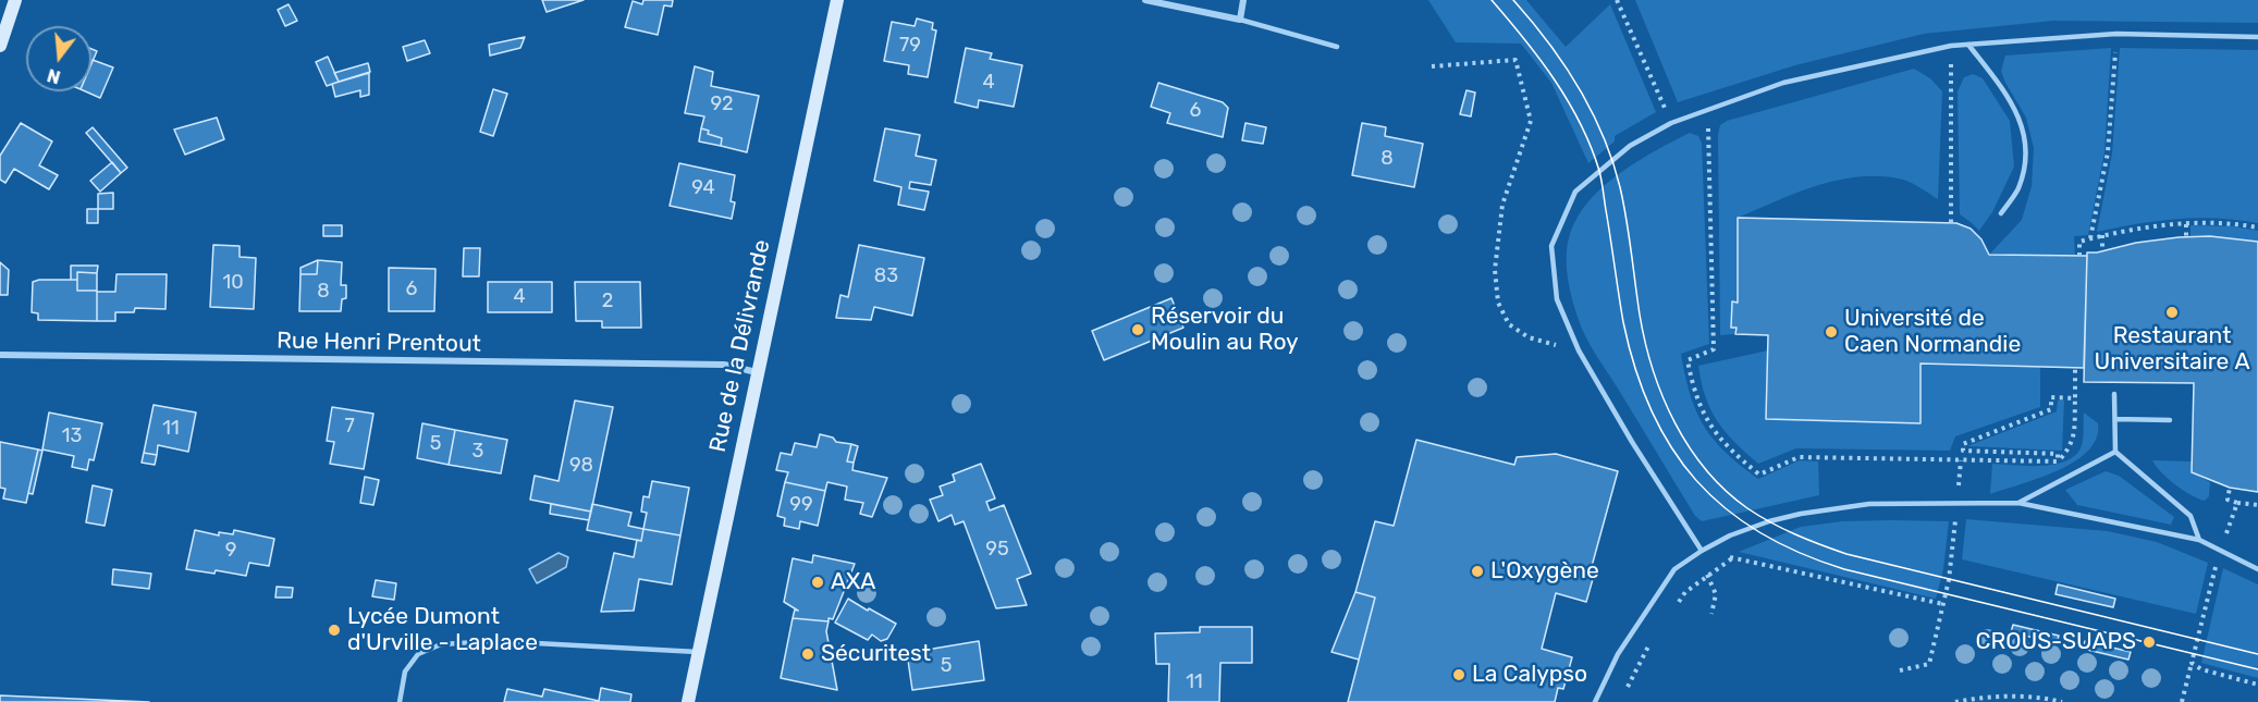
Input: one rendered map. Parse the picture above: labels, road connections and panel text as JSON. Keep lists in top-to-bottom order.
{
  "streets": {
    "main road": ["Rue de la Délivrande"],
    "street": ["Rue Henri Prentout"]
  },
  "crossings": [
    ["Rue Henri Prentout", "Rue de la Délivrande"]
  ],
  "places": [
    "Restaurant Universitaire A",
    "Réservoir du Moulin au Roy",
    "Université de Caen Normandie",
    "L'Oxygène",
    "AXA",
    "Lycée Dumont d'Urville - Laplace",
    "CROUS-SUAPS",
    "Sécuritest",
    "La Calypso"
  ],
  "house_numbers": [
    "79",
    "4",
    "92",
    "6",
    "8",
    "94",
    "83",
    "10",
    "6",
    "8",
    "4",
    "2",
    "7",
    "11",
    "13",
    "5",
    "3",
    "98",
    "99",
    "95",
    "9",
    "5",
    "11"
  ],
  "north": "bottom"
}
